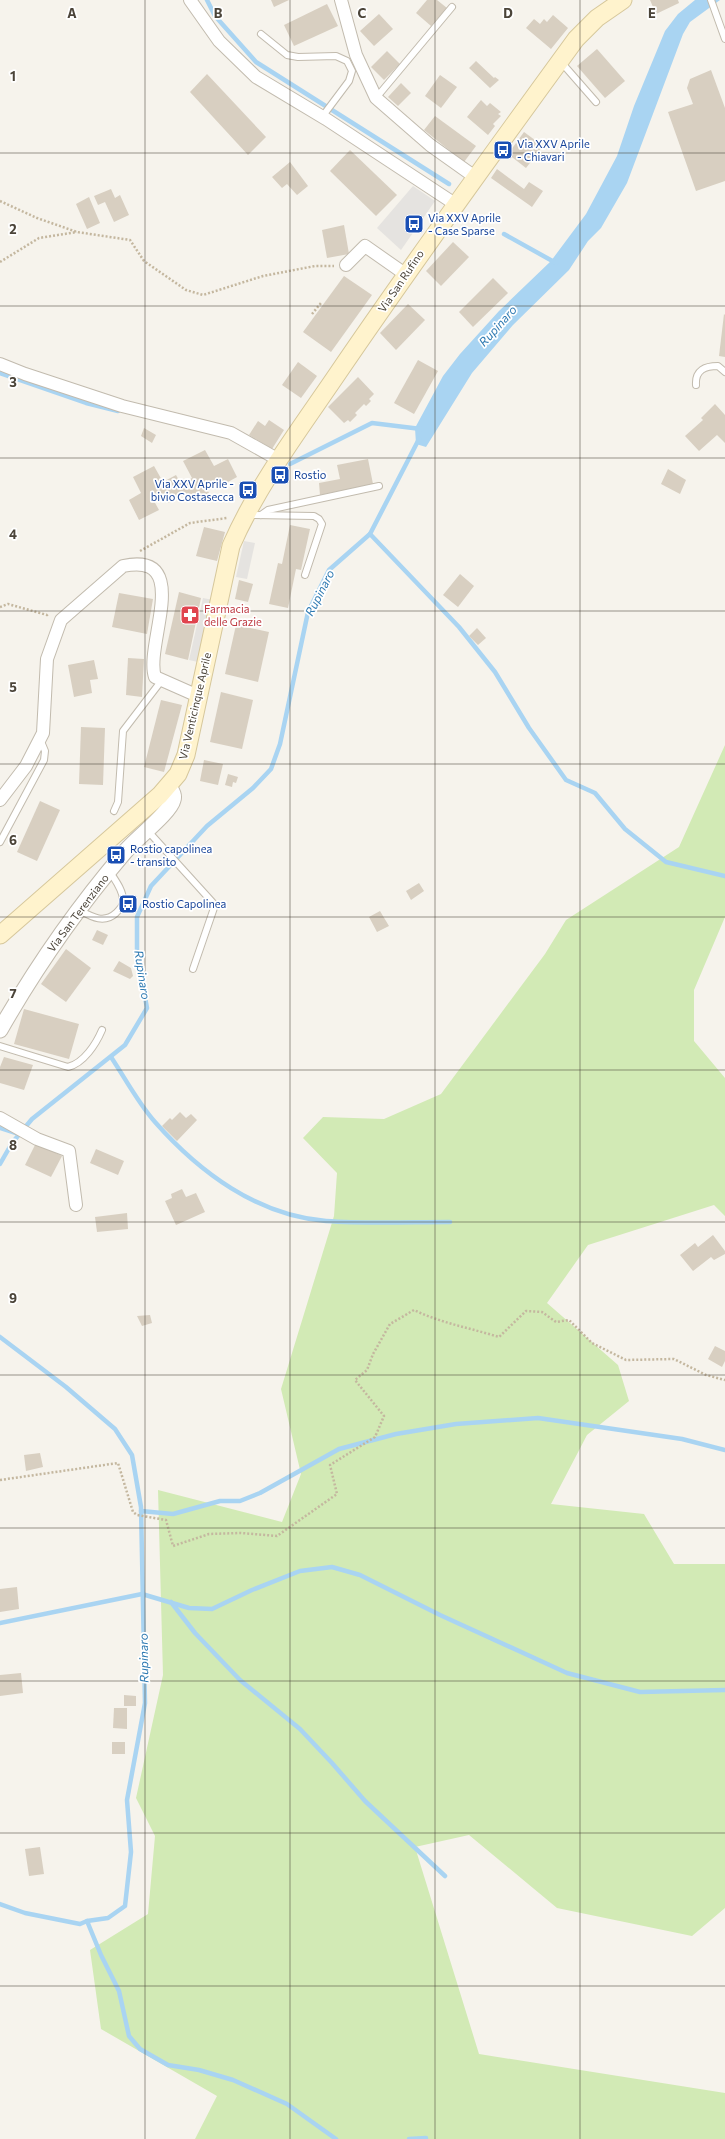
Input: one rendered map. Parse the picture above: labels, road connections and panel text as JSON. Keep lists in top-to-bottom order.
{
  "streets": {
    "main road": ["Via San Rufino", "Via Venticinque Aprile"],
    "street": ["Via San Terenziano"]
  },
  "crossings": [
    ["Via San Rufino", "Via Venticinque Aprile"],
    ["Via Venticinque Aprile", "Via San Terenziano"]
  ],
  "water": ["Rupinaro"],
  "places": {
    "bus stop": [
      "Via XXV Aprile - Chiavari",
      "Via XXV Aprile - Case Sparse",
      "Rostio",
      "Via XXV Aprile - bivio Costasecca",
      "Rostio capolinea - transito",
      "Rostio Capolinea"
    ],
    "pharmacy": ["Farmacia delle Grazie"]
  },
  "grid": {
    "columns": [
      "A",
      "B",
      "C",
      "D",
      "E"
    ],
    "rows": [
      "1",
      "2",
      "3",
      "4",
      "5",
      "6",
      "7",
      "8",
      "9"
    ]
  }
}
